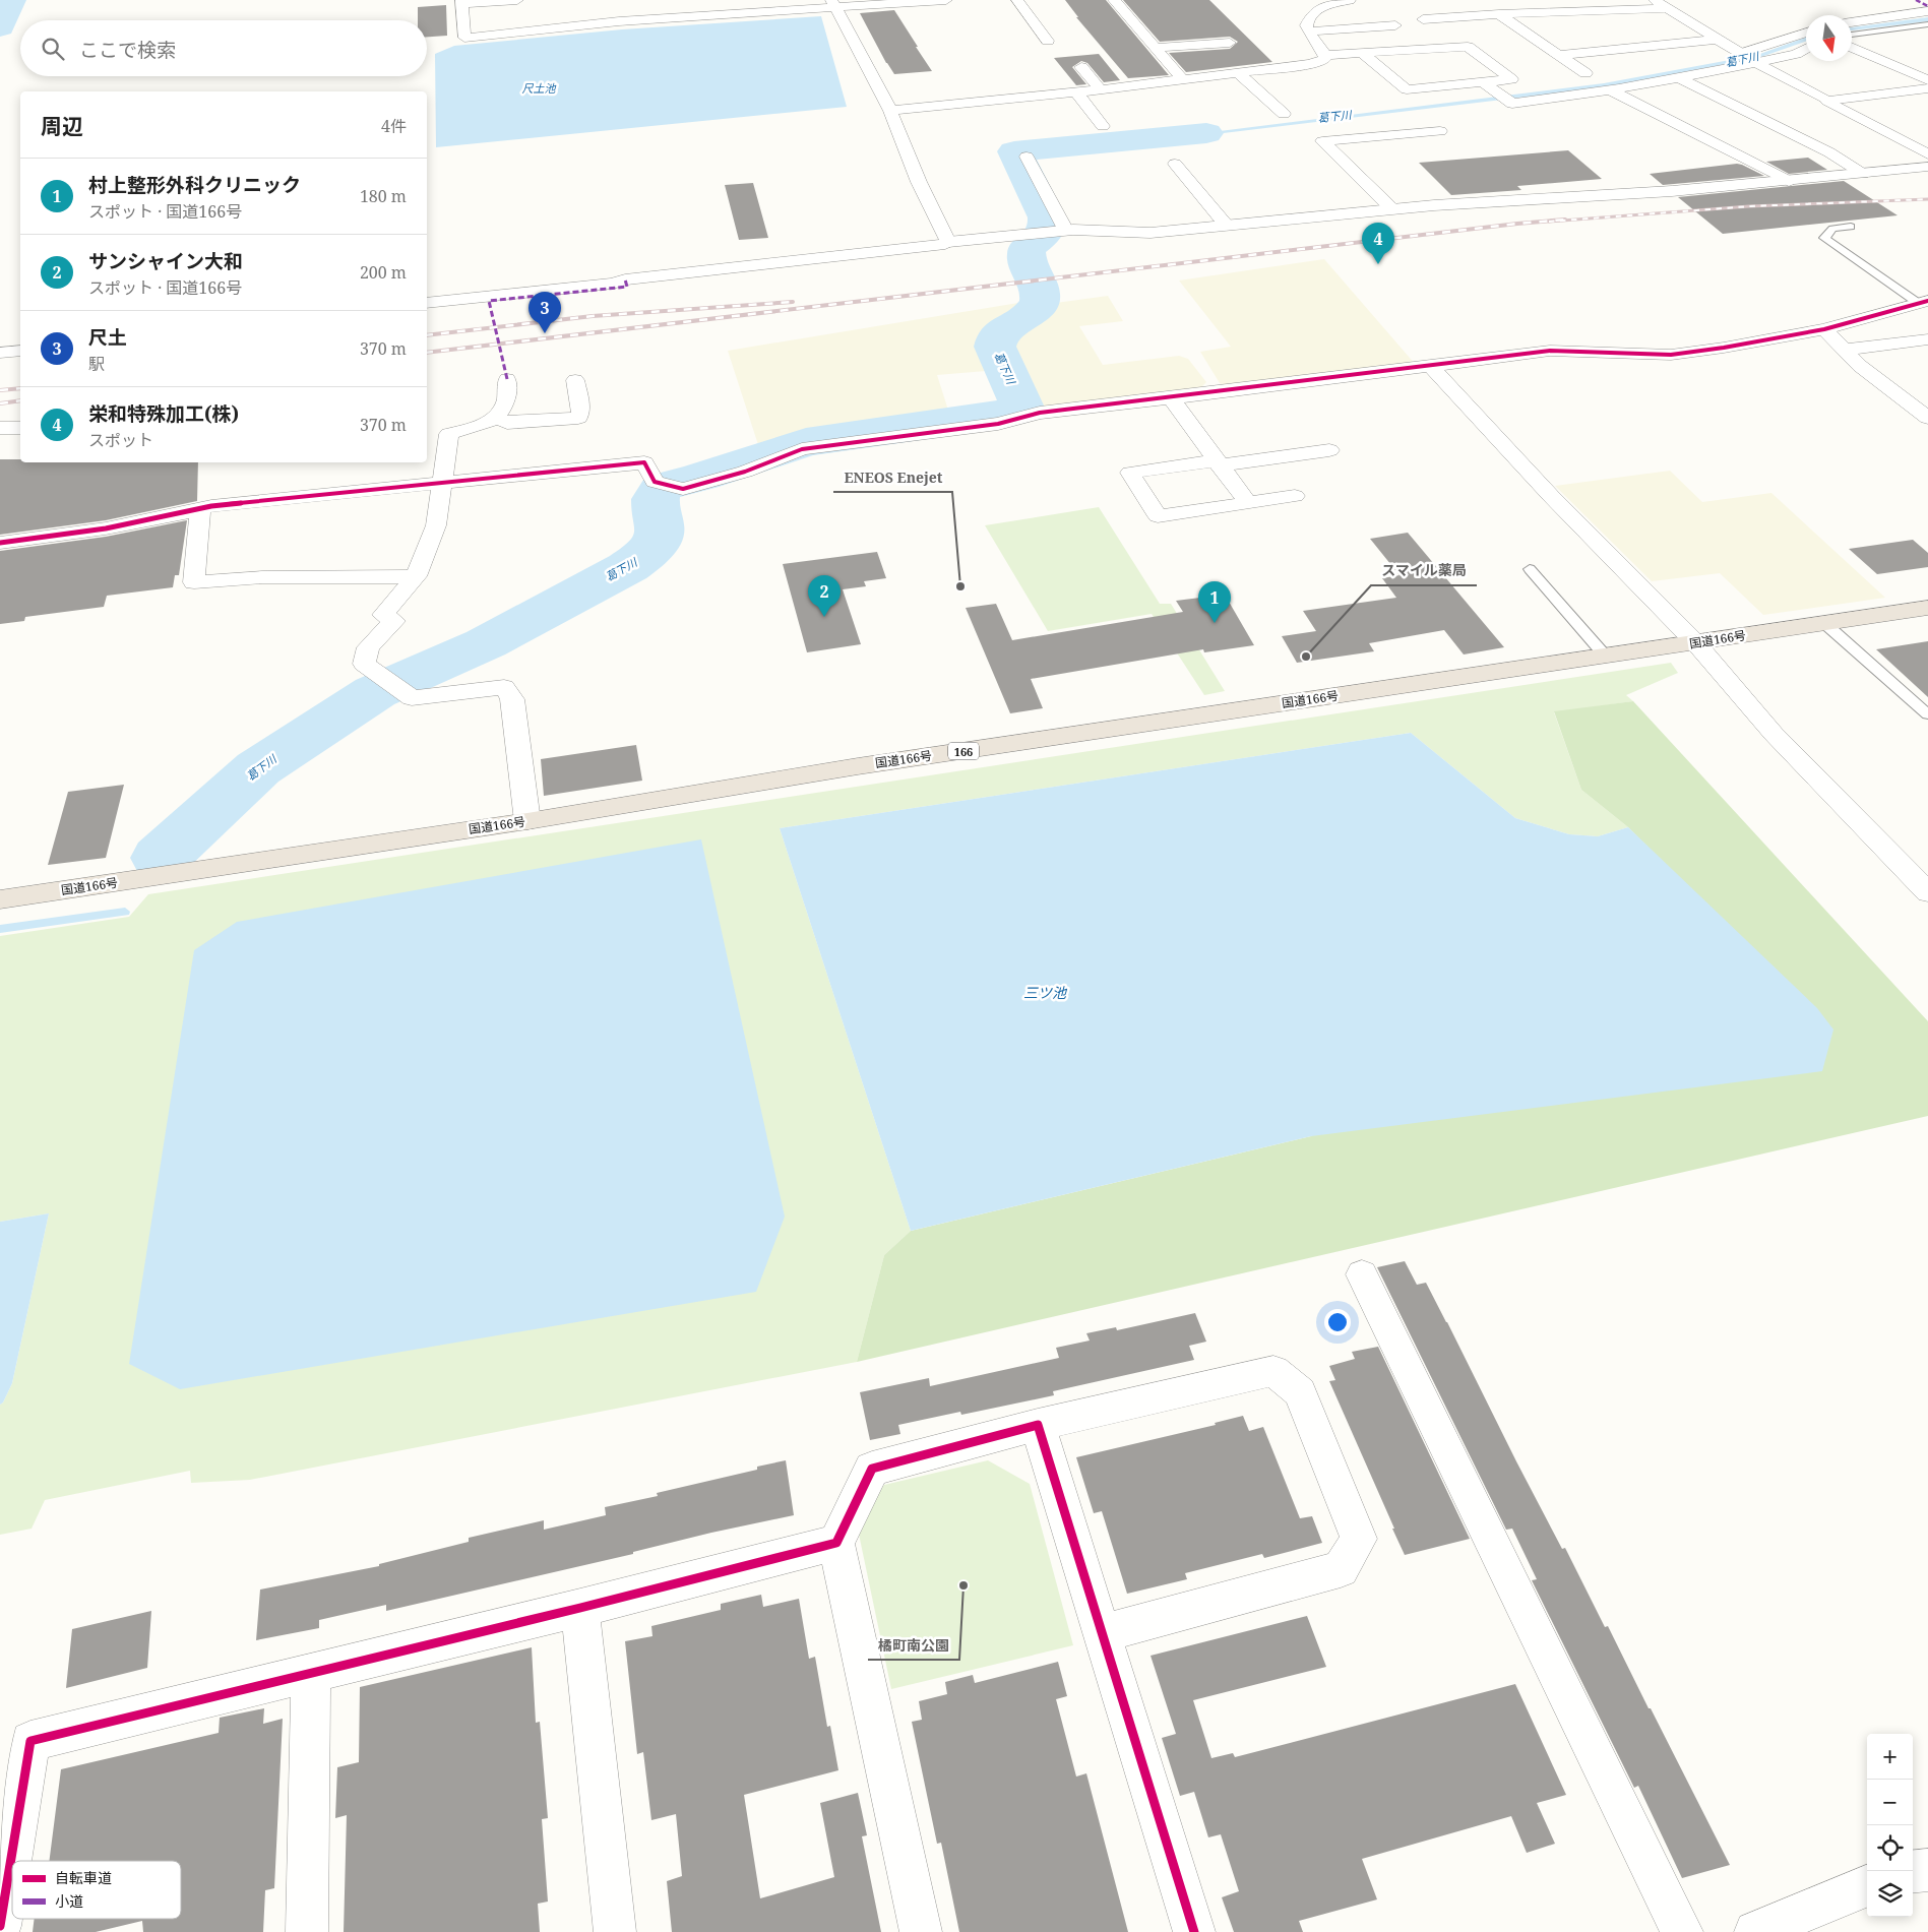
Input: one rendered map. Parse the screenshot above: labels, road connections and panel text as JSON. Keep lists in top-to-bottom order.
{
  "streets": {
    "highway": ["国道166号", "166"]
  },
  "water": ["葛下川", "尺土池", "三ツ池"],
  "places": ["ENEOS Enejet", "スマイル薬局", "橘町南公園"],
  "legend": ["自転車道", "小道"],
  "north": "bottom",
  "page": {
    "search": "ここで検索",
    "heading": ["周辺", "4件"],
    "list": [
      {
        "mark": "1",
        "name": "村上整形外科クリニック",
        "note": "スポット · 国道166号",
        "value": "180 m"
      },
      {
        "mark": "2",
        "name": "サンシャイン大和",
        "note": "スポット · 国道166号",
        "value": "200 m"
      },
      {
        "mark": "3",
        "name": "尺土",
        "note": "駅",
        "value": "370 m"
      },
      {
        "mark": "4",
        "name": "栄和特殊加工(株)",
        "note": "スポット",
        "value": "370 m"
      }
    ],
    "pins": [
      "4",
      "3",
      "2",
      "1"
    ],
    "map_buttons": ["+", "−"]
  }
}
